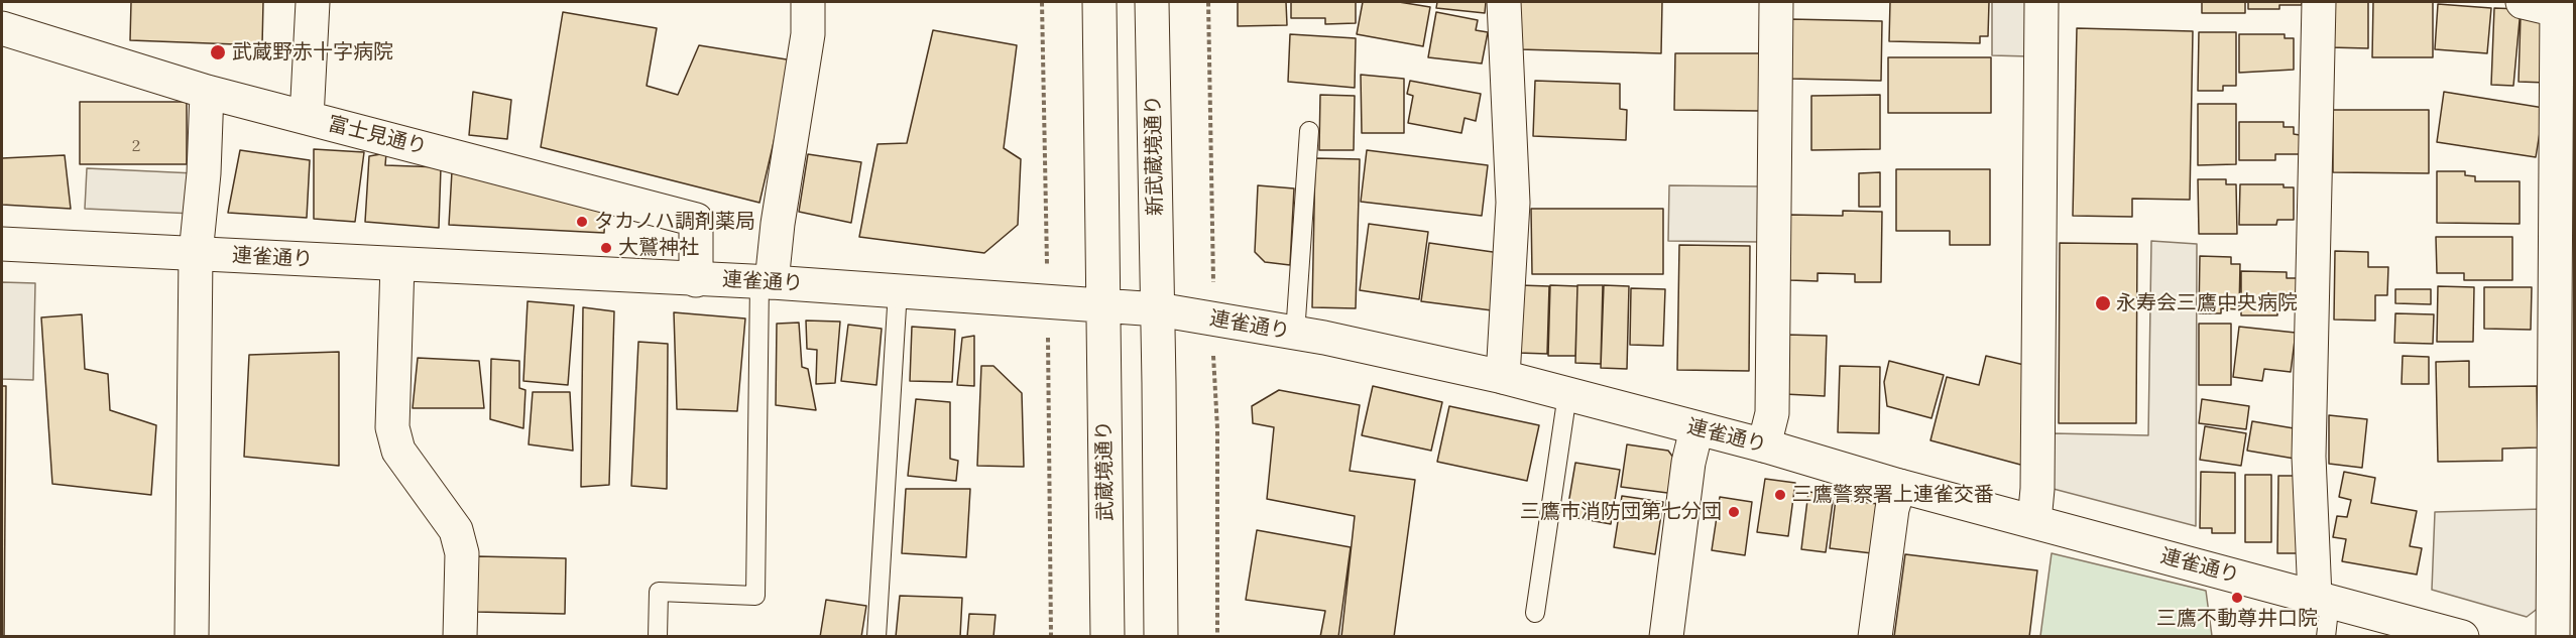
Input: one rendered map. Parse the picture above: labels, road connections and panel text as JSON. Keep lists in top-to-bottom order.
{
  "streets": {
    "street": [
      "富士見通り",
      "新武蔵境通り",
      "連雀通り",
      "武蔵境通り"
    ]
  },
  "crossings": [
    ["富士見通り", "連雀通り"],
    ["新武蔵境通り", "連雀通り"],
    ["連雀通り", "武蔵境通り"]
  ],
  "places": [
    "武蔵野赤十字病院",
    "タカノハ調剤薬局",
    "大鷲神社",
    "永寿会三鷹中央病院",
    "三鷹警察署上連雀交番",
    "三鷹市消防団第七分団",
    "三鷹不動尊井口院"
  ],
  "house_numbers": ["2"]
}
